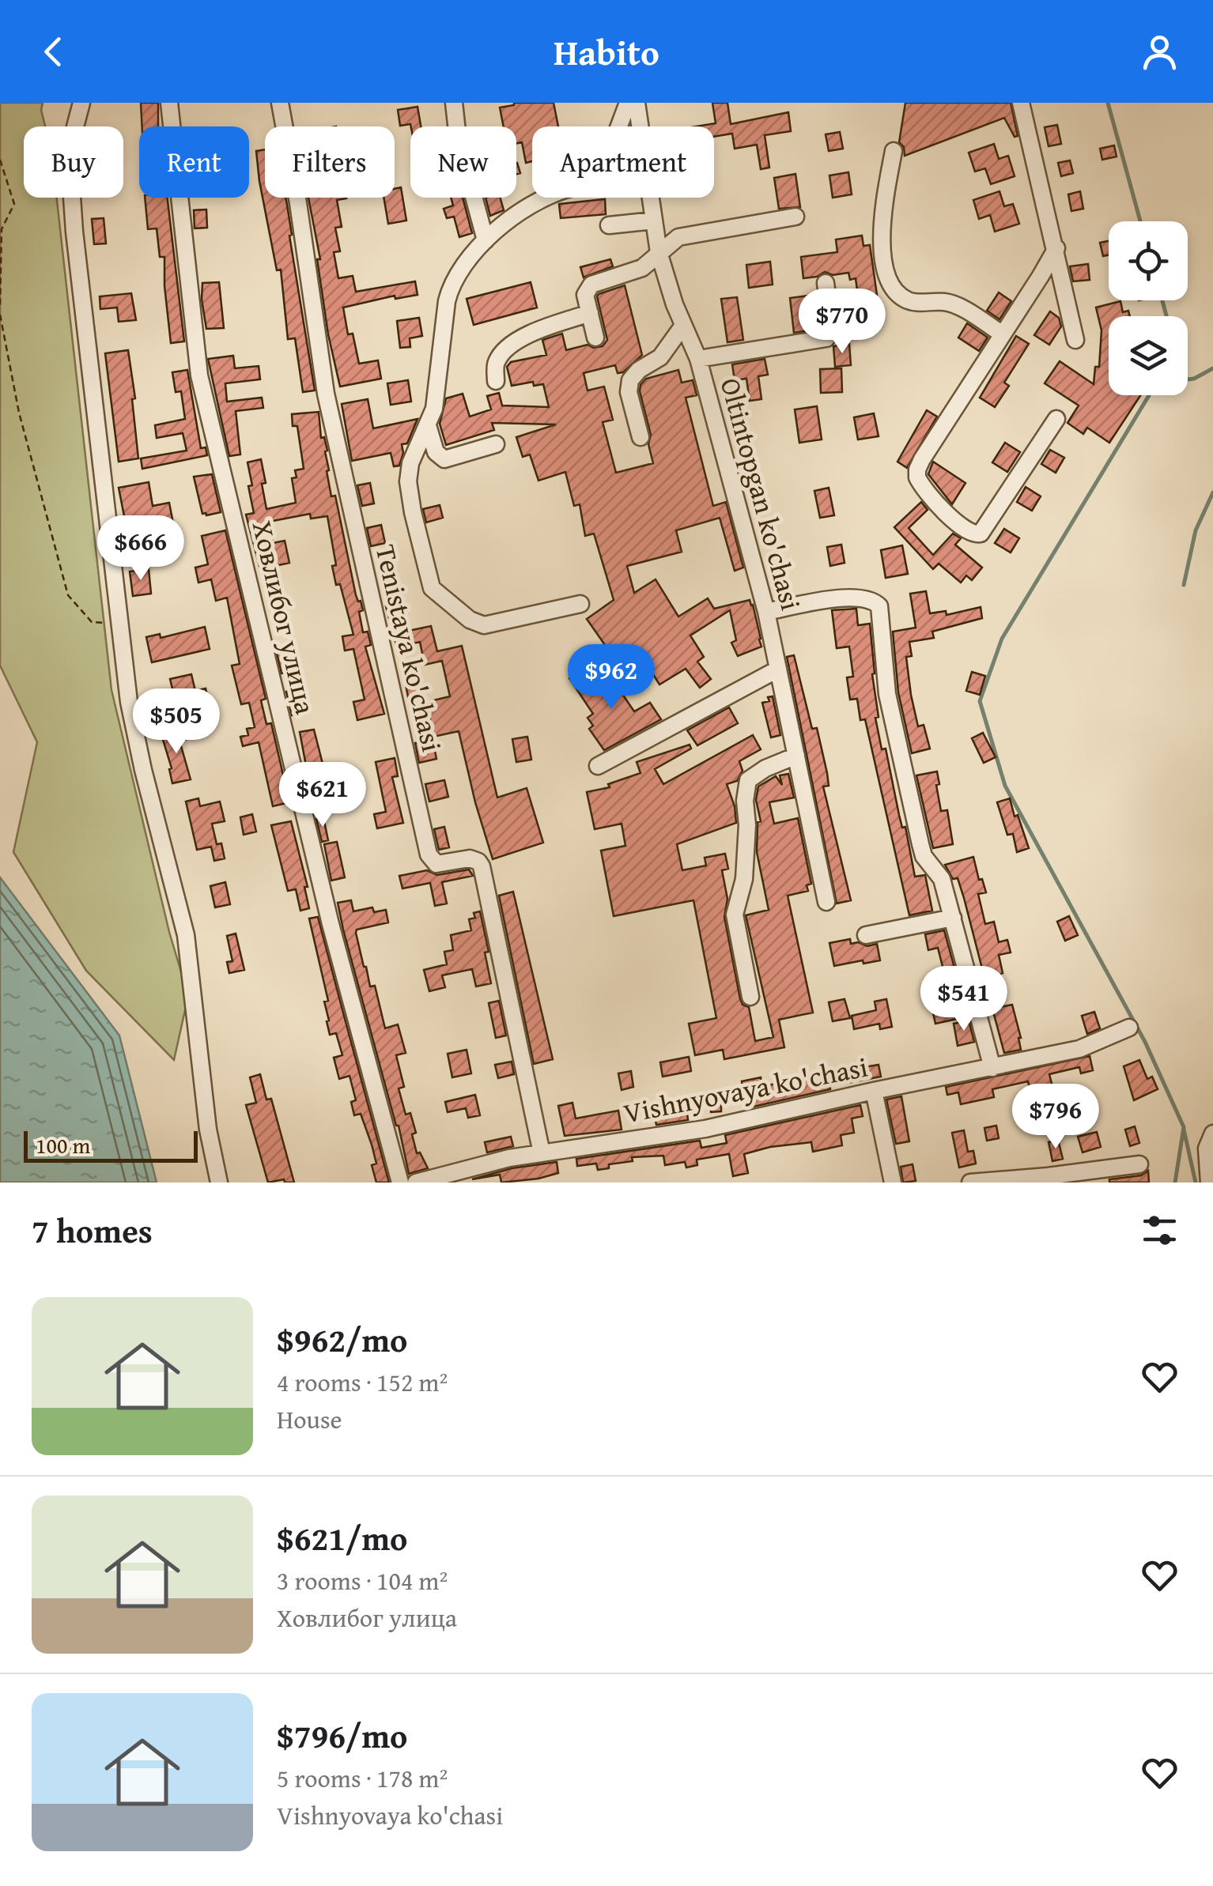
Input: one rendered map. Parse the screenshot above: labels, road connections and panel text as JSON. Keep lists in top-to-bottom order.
{
  "streets": {
    "street": [
      "Oltintopgan ko'chasi",
      "Ховлибог улица",
      "Tenistaya ko'chasi",
      "Vishnyovaya ko'chasi"
    ]
  },
  "crossings": [
    ["Tenistaya ko'chasi", "Vishnyovaya ko'chasi"]
  ],
  "scale_bar": "100 m",
  "page": {
    "header": "Habito",
    "chip": [
      "Buy",
      "Rent",
      "Filters",
      "New",
      "Apartment"
    ],
    "price": [
      "$770",
      "$666",
      "$962",
      "$505",
      "$621",
      "$541",
      "$796"
    ],
    "scale": "100 m",
    "heading": "7 homes",
    "list": [
      {
        "name": "$962/mo",
        "note": "4 rooms · 152 m² · House"
      },
      {
        "name": "$621/mo",
        "note": "3 rooms · 104 m² · Ховлибог улица"
      },
      {
        "name": "$796/mo",
        "note": "5 rooms · 178 m² · Vishnyovaya ko'chasi"
      }
    ]
  }
}
